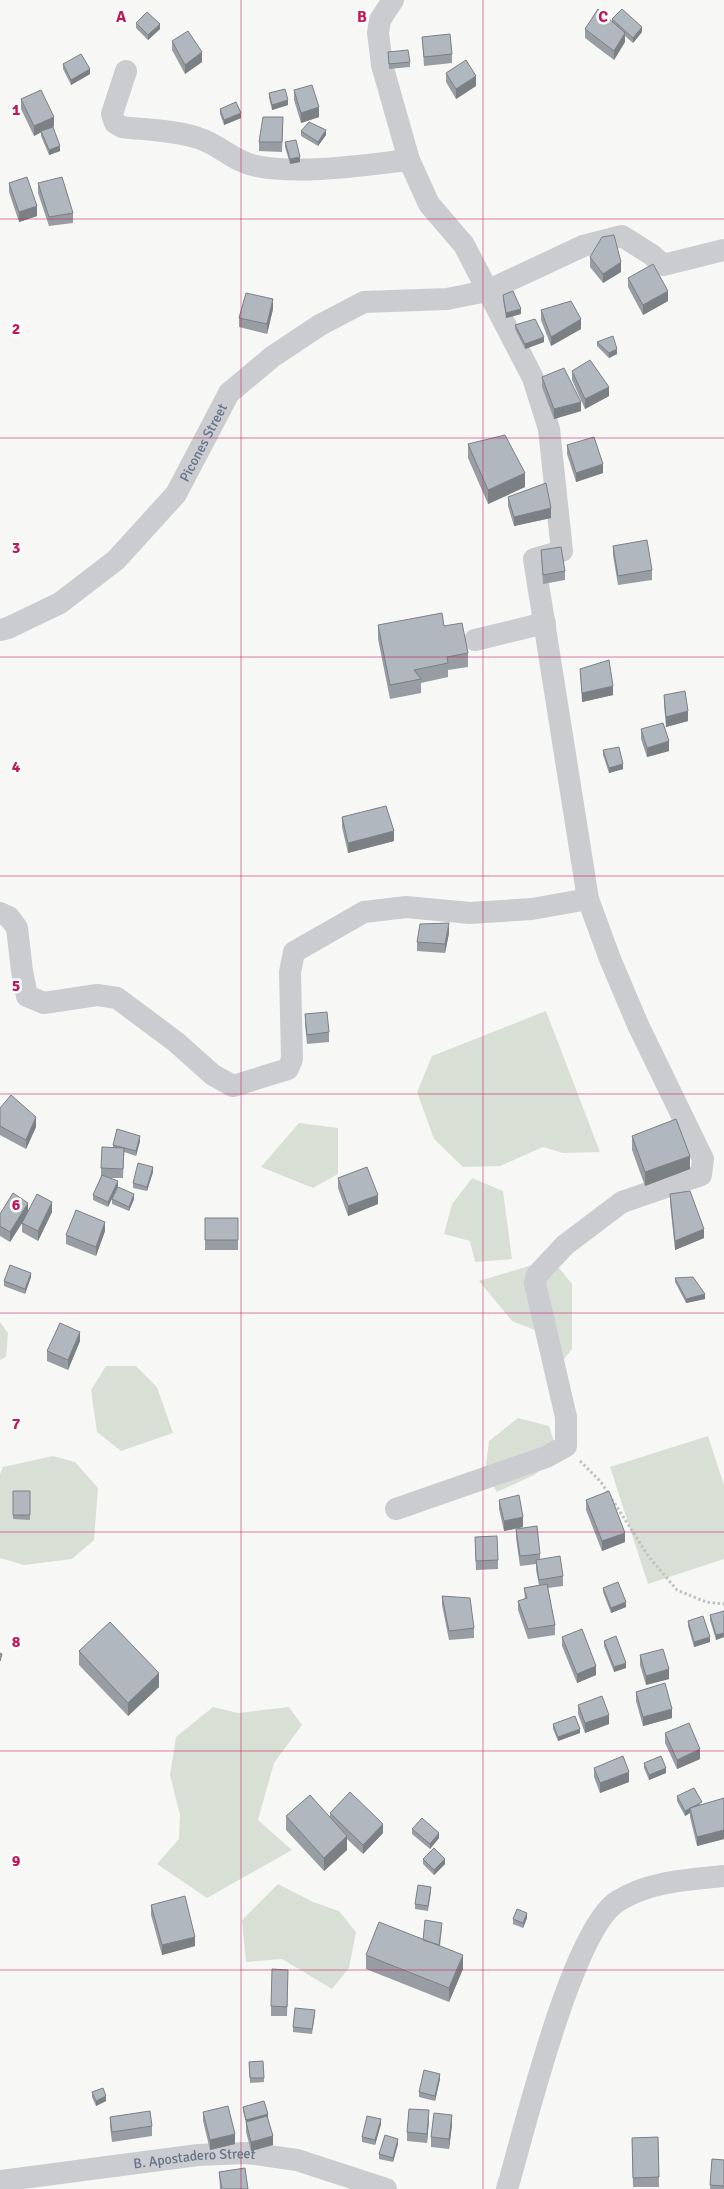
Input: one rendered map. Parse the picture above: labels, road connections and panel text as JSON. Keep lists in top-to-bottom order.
{
  "streets": {
    "street": ["Picones Street", "B. Apostadero Street"]
  },
  "grid": {
    "columns": ["A", "B", "C"],
    "rows": [
      "1",
      "2",
      "3",
      "4",
      "5",
      "6",
      "7",
      "8",
      "9"
    ]
  }
}
